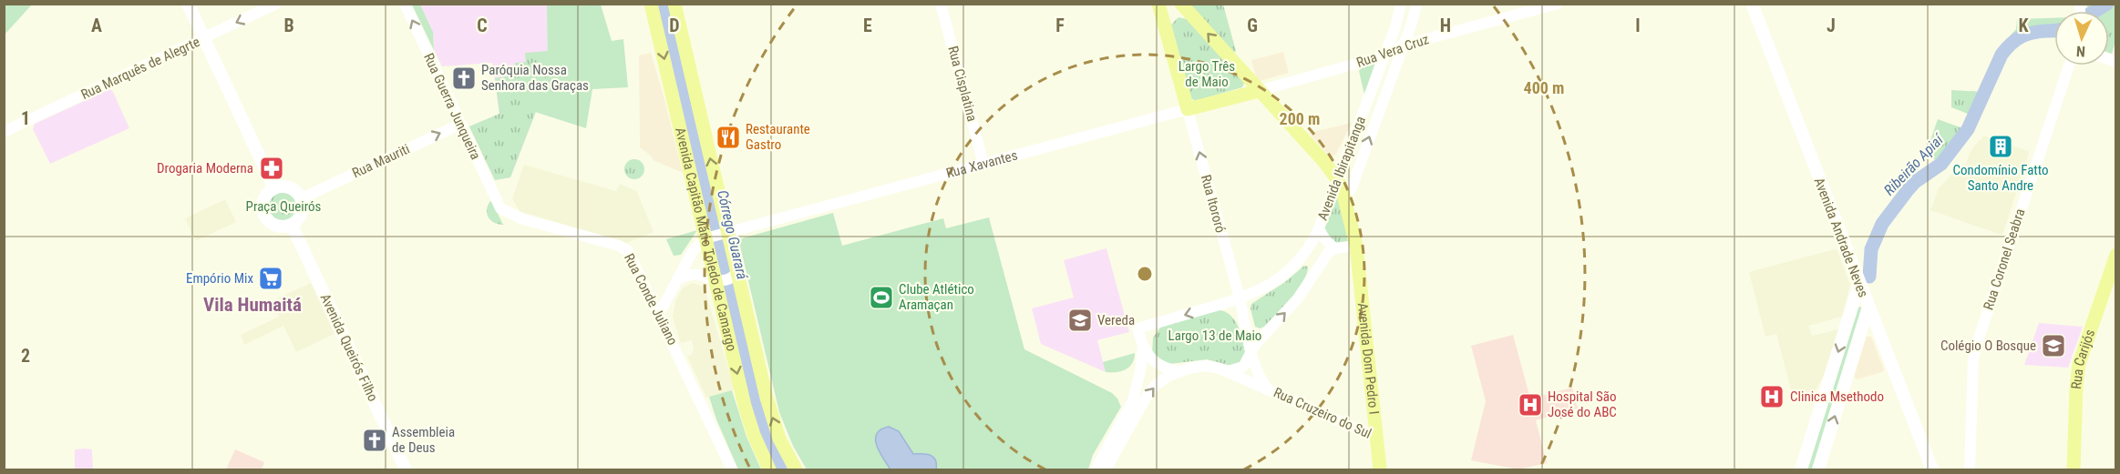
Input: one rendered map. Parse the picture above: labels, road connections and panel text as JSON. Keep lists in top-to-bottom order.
{
  "streets": {
    "main road": [
      "Rua Xavantes",
      "Avenida Andrade Neves",
      "Avenida Capitão Mário Toledo de Camargo",
      "Avenida Queirós Filho",
      "Avenida Dom Pedro I",
      "Rua Carijós"
    ],
    "street": [
      "Rua Vera Cruz",
      "Rua Marquês de Alegrte",
      "Rua Cisplatina",
      "Rua Guerra Junqueira",
      "Rua Mauriti",
      "Avenida Ibirapitanga",
      "Rua Itororó",
      "Rua Coronel Seabra",
      "Rua Conde Juliano",
      "Rua Cruzeiro do Sul"
    ]
  },
  "crossings": [
    ["Rua Vera Cruz", "Rua Xavantes"],
    ["Rua Vera Cruz", "Avenida Ibirapitanga"],
    ["Rua Vera Cruz", "Avenida Dom Pedro I"],
    ["Rua Cisplatina", "Rua Xavantes"],
    ["Rua Guerra Junqueira", "Rua Mauriti"],
    ["Rua Guerra Junqueira", "Rua Conde Juliano"],
    ["Rua Mauriti", "Avenida Queirós Filho"],
    ["Rua Xavantes", "Rua Itororó"],
    ["Rua Xavantes", "Avenida Capitão Mário Toledo de Camargo"],
    ["Rua Xavantes", "Avenida Dom Pedro I"],
    ["Avenida Ibirapitanga", "Rua Itororó"],
    ["Avenida Ibirapitanga", "Avenida Dom Pedro I"],
    ["Avenida Dom Pedro I", "Rua Cruzeiro do Sul"]
  ],
  "one_way": ["Rua Guerra Junqueira", "Rua Mauriti", "Rua Itororó"],
  "districts": ["Vila Humaitá"],
  "water": ["Ribeirão Apiaí", "Córrego Guarará"],
  "parks": ["Largo Três de Maio", "Praça Queirós", "Largo 13 de Maio"],
  "places": {
    "church": ["Paróquia Nossa Senhora das Graças", "Assembleia de Deus"],
    "restaurant": ["Restaurante Gastro"],
    "building": ["Condomínio Fatto Santo Andre"],
    "pharmacy": ["Drogaria Moderna"],
    "supermarket": ["Empório Mix"],
    "sports": ["Clube Atlético Aramaçan"],
    "school or university": ["Vereda", "Colégio O Bosque"],
    "hospital": ["Clinica Msethodo", "Hospital São José do ABC"]
  },
  "north": "bottom",
  "grid": {
    "columns": [
      "A",
      "B",
      "C",
      "D",
      "E",
      "F",
      "G",
      "H",
      "I",
      "J",
      "K"
    ],
    "rows": ["1", "2"]
  },
  "rings": ["400 m", "200 m"]
}
